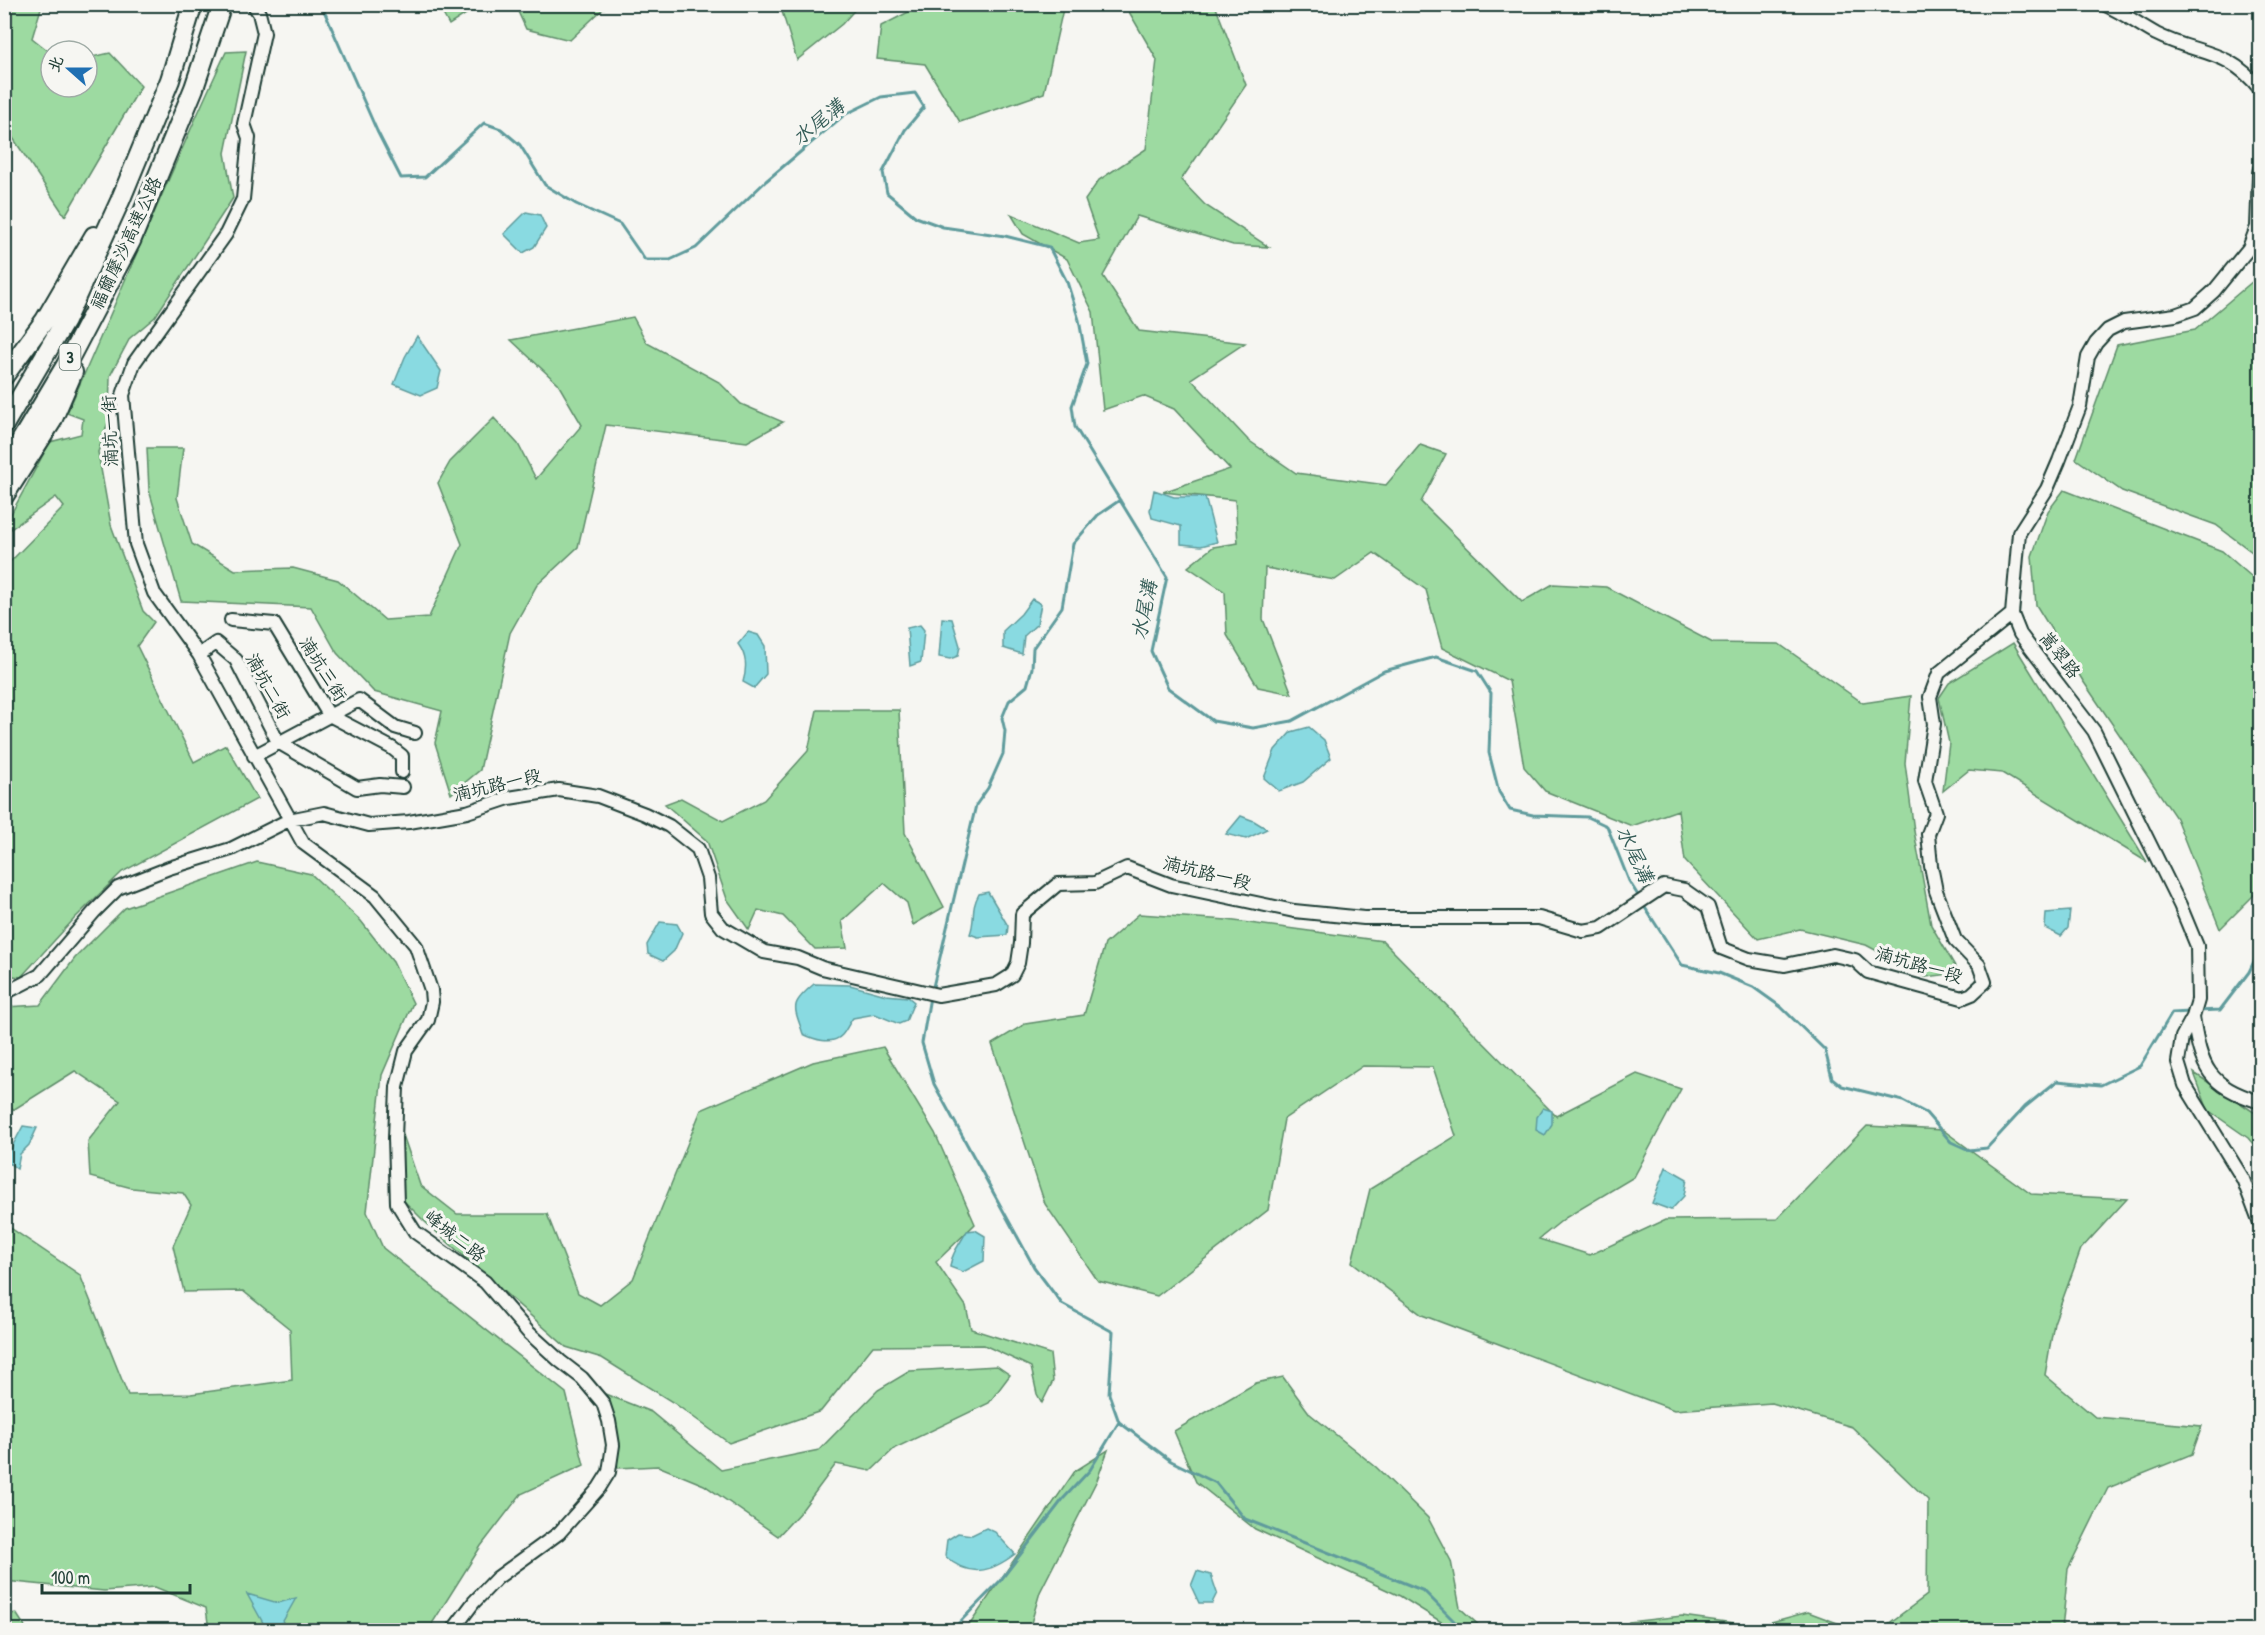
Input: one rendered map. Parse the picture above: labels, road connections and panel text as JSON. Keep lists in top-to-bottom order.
{
  "streets": {
    "highway": ["福爾摩沙高速公路", "3"],
    "street": [
      "湳坑一街",
      "嵩翠路",
      "湳坑三街",
      "湳坑二街",
      "湳坑路一段",
      "峰城二路"
    ]
  },
  "crossings": [
    ["湳坑一街", "湳坑二街"],
    ["湳坑一街", "湳坑路一段"],
    ["湳坑一街", "峰城二路"],
    ["嵩翠路", "湳坑路一段"],
    ["湳坑路一段", "峰城二路"]
  ],
  "water": ["水尾溝"],
  "scale_bar": "100 m",
  "north": "left"
}
